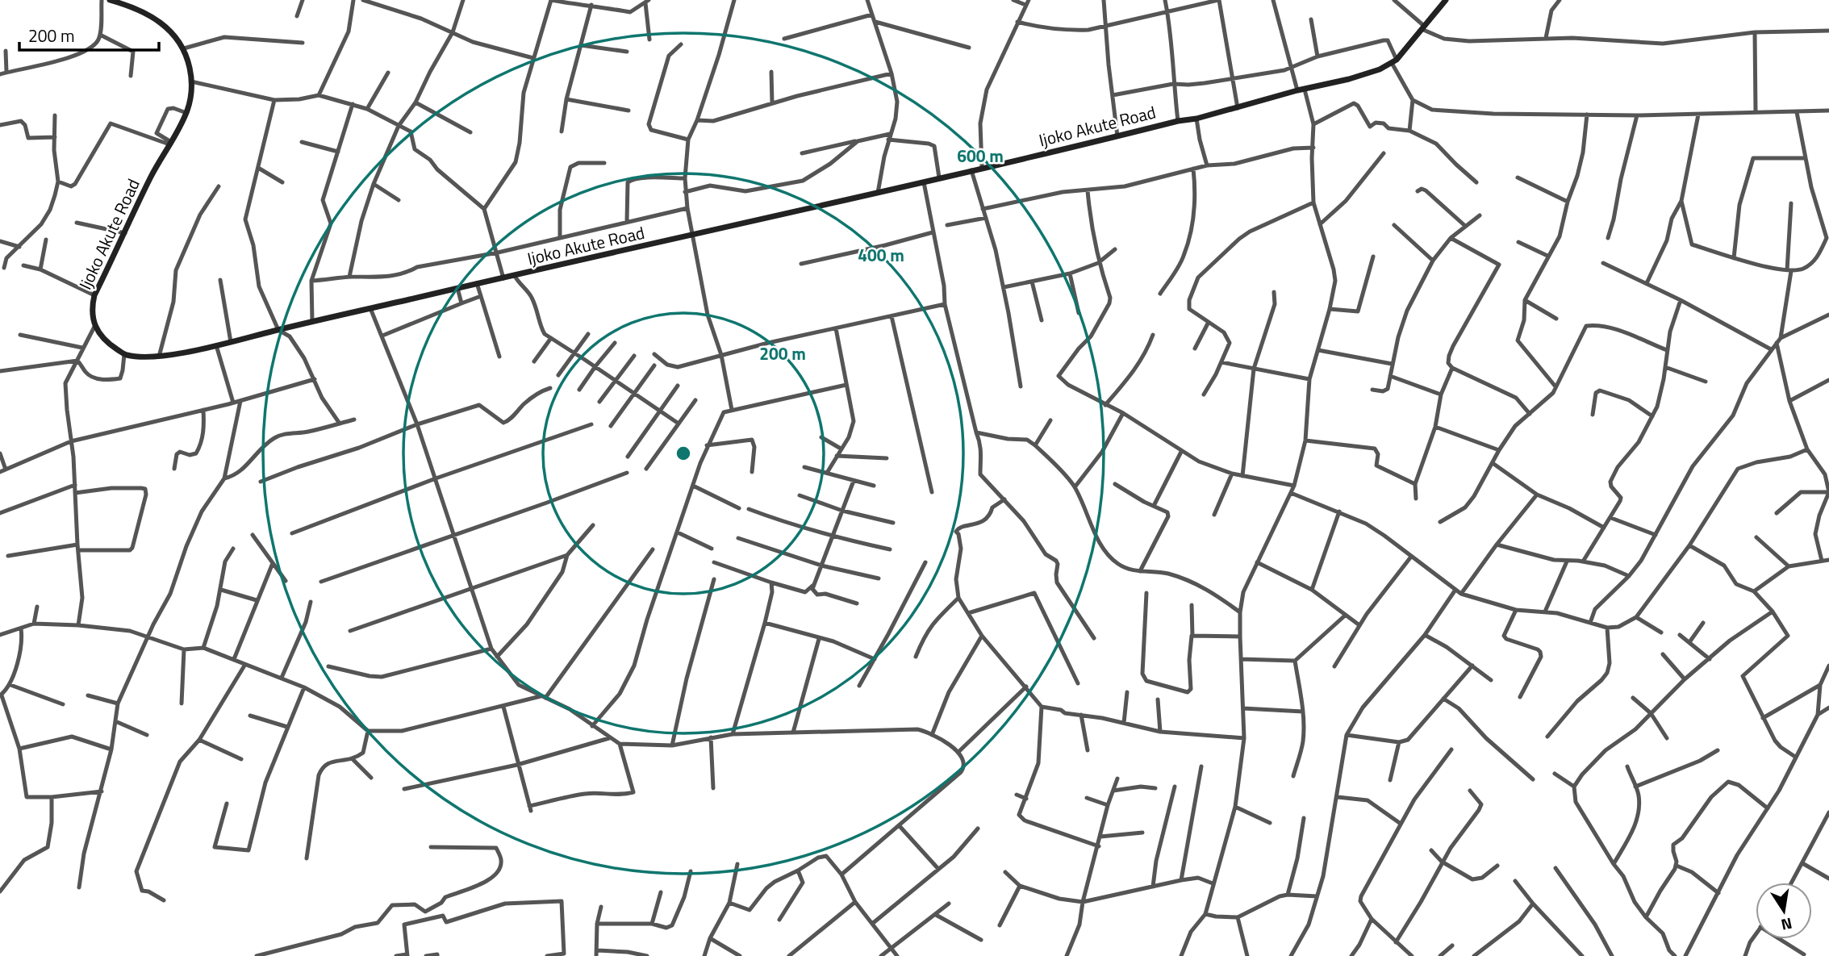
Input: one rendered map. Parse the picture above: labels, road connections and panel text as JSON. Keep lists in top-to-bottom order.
{
  "streets": {
    "main road": ["Ijoko Akute Road"]
  },
  "scale_bar": "200 m",
  "north": "bottom",
  "rings": ["600 m", "400 m", "200 m"]
}
